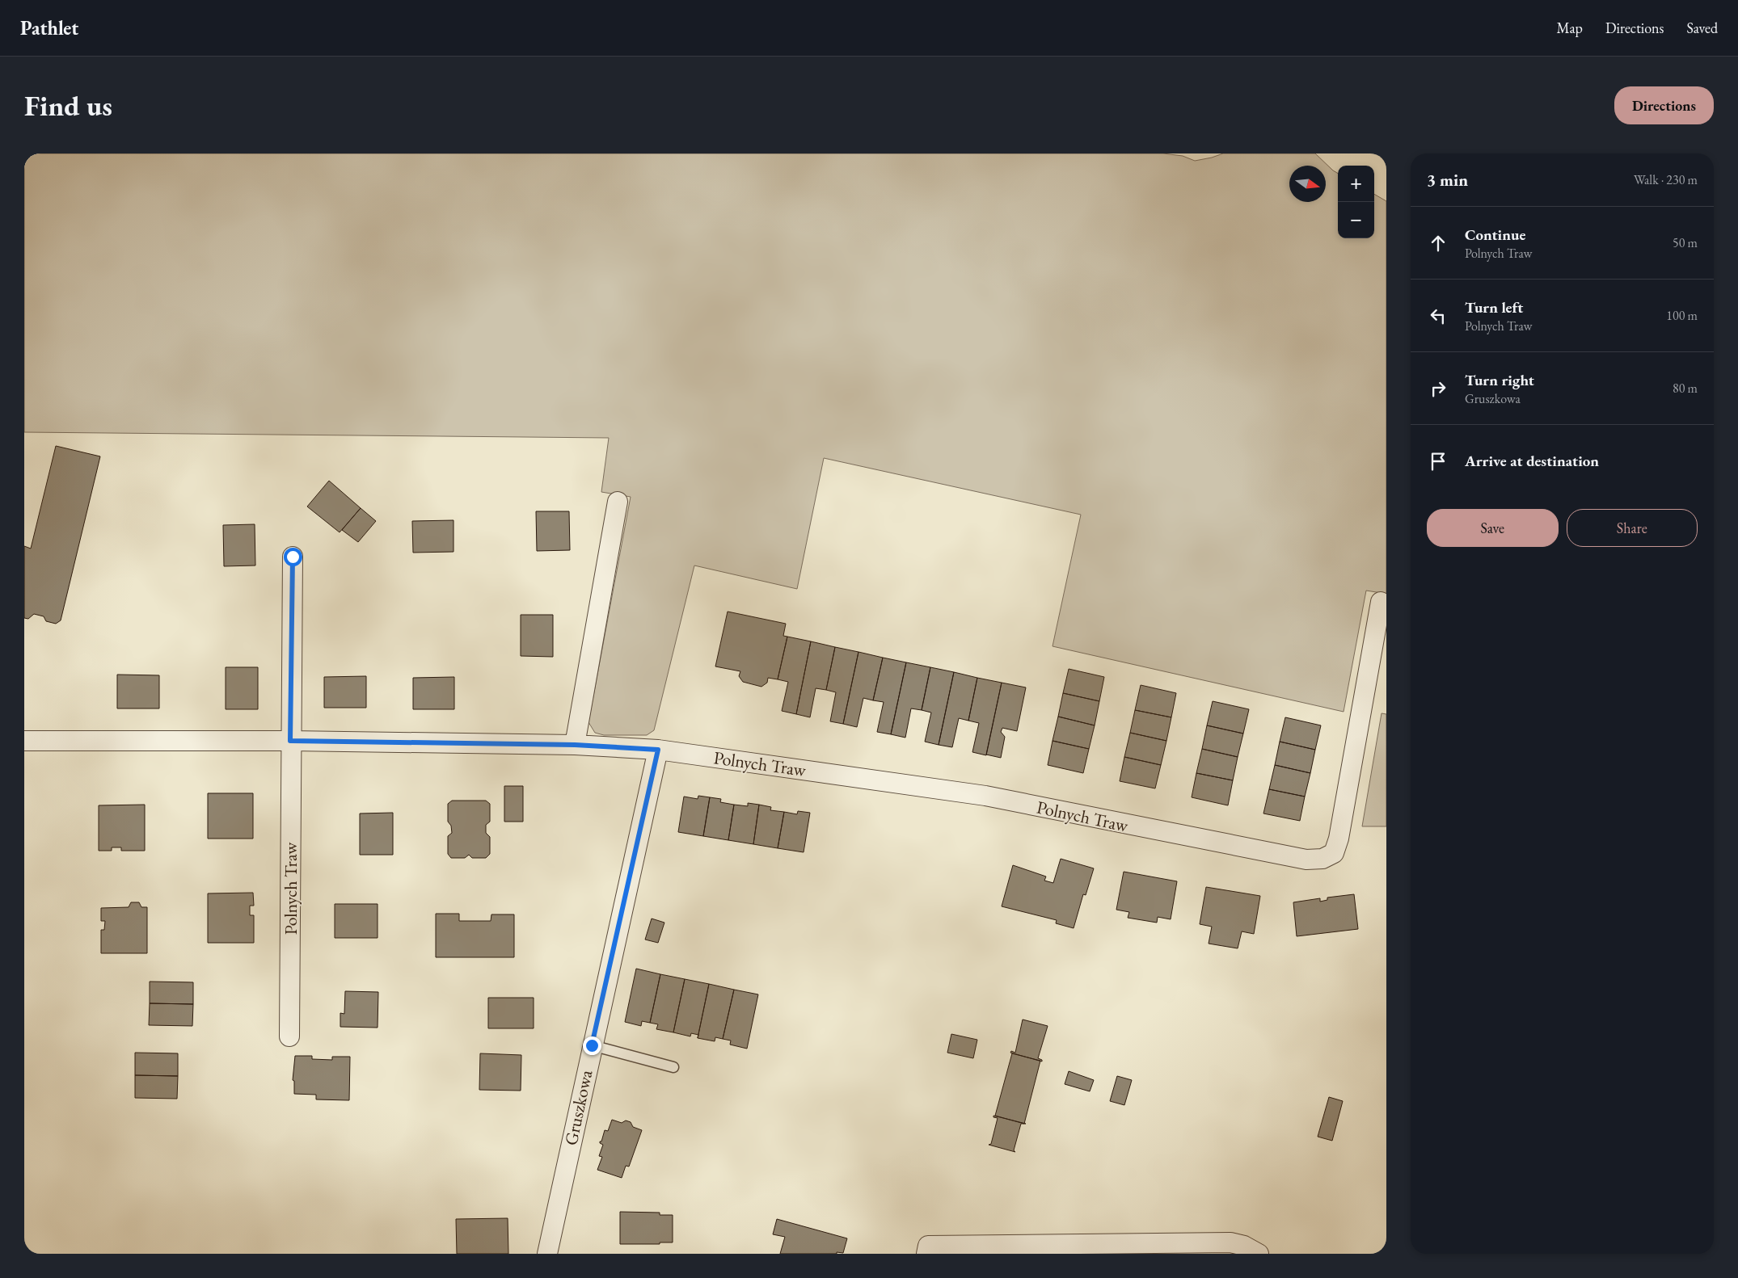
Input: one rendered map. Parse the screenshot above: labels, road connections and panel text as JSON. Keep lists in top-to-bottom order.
{
  "streets": {
    "street": ["Polnych Traw", "Gruszkowa"]
  },
  "crossings": [
    ["Polnych Traw", "Gruszkowa"]
  ],
  "north": "right",
  "page": {
    "header": "Pathlet",
    "nav": ["Map", "Directions", "Saved"],
    "buttons": [
      "Directions",
      ["Save", "Share"]
    ],
    "title": "Find us",
    "heading": ["3 min", "Walk · 230 m"],
    "map_buttons": ["+", "−"],
    "list": [
      ["Continue", "Polnych Traw", "50 m"],
      ["Turn left", "Polnych Traw", "100 m"],
      ["Turn right", "Gruszkowa", "80 m"],
      "Arrive at destination"
    ]
  }
}
